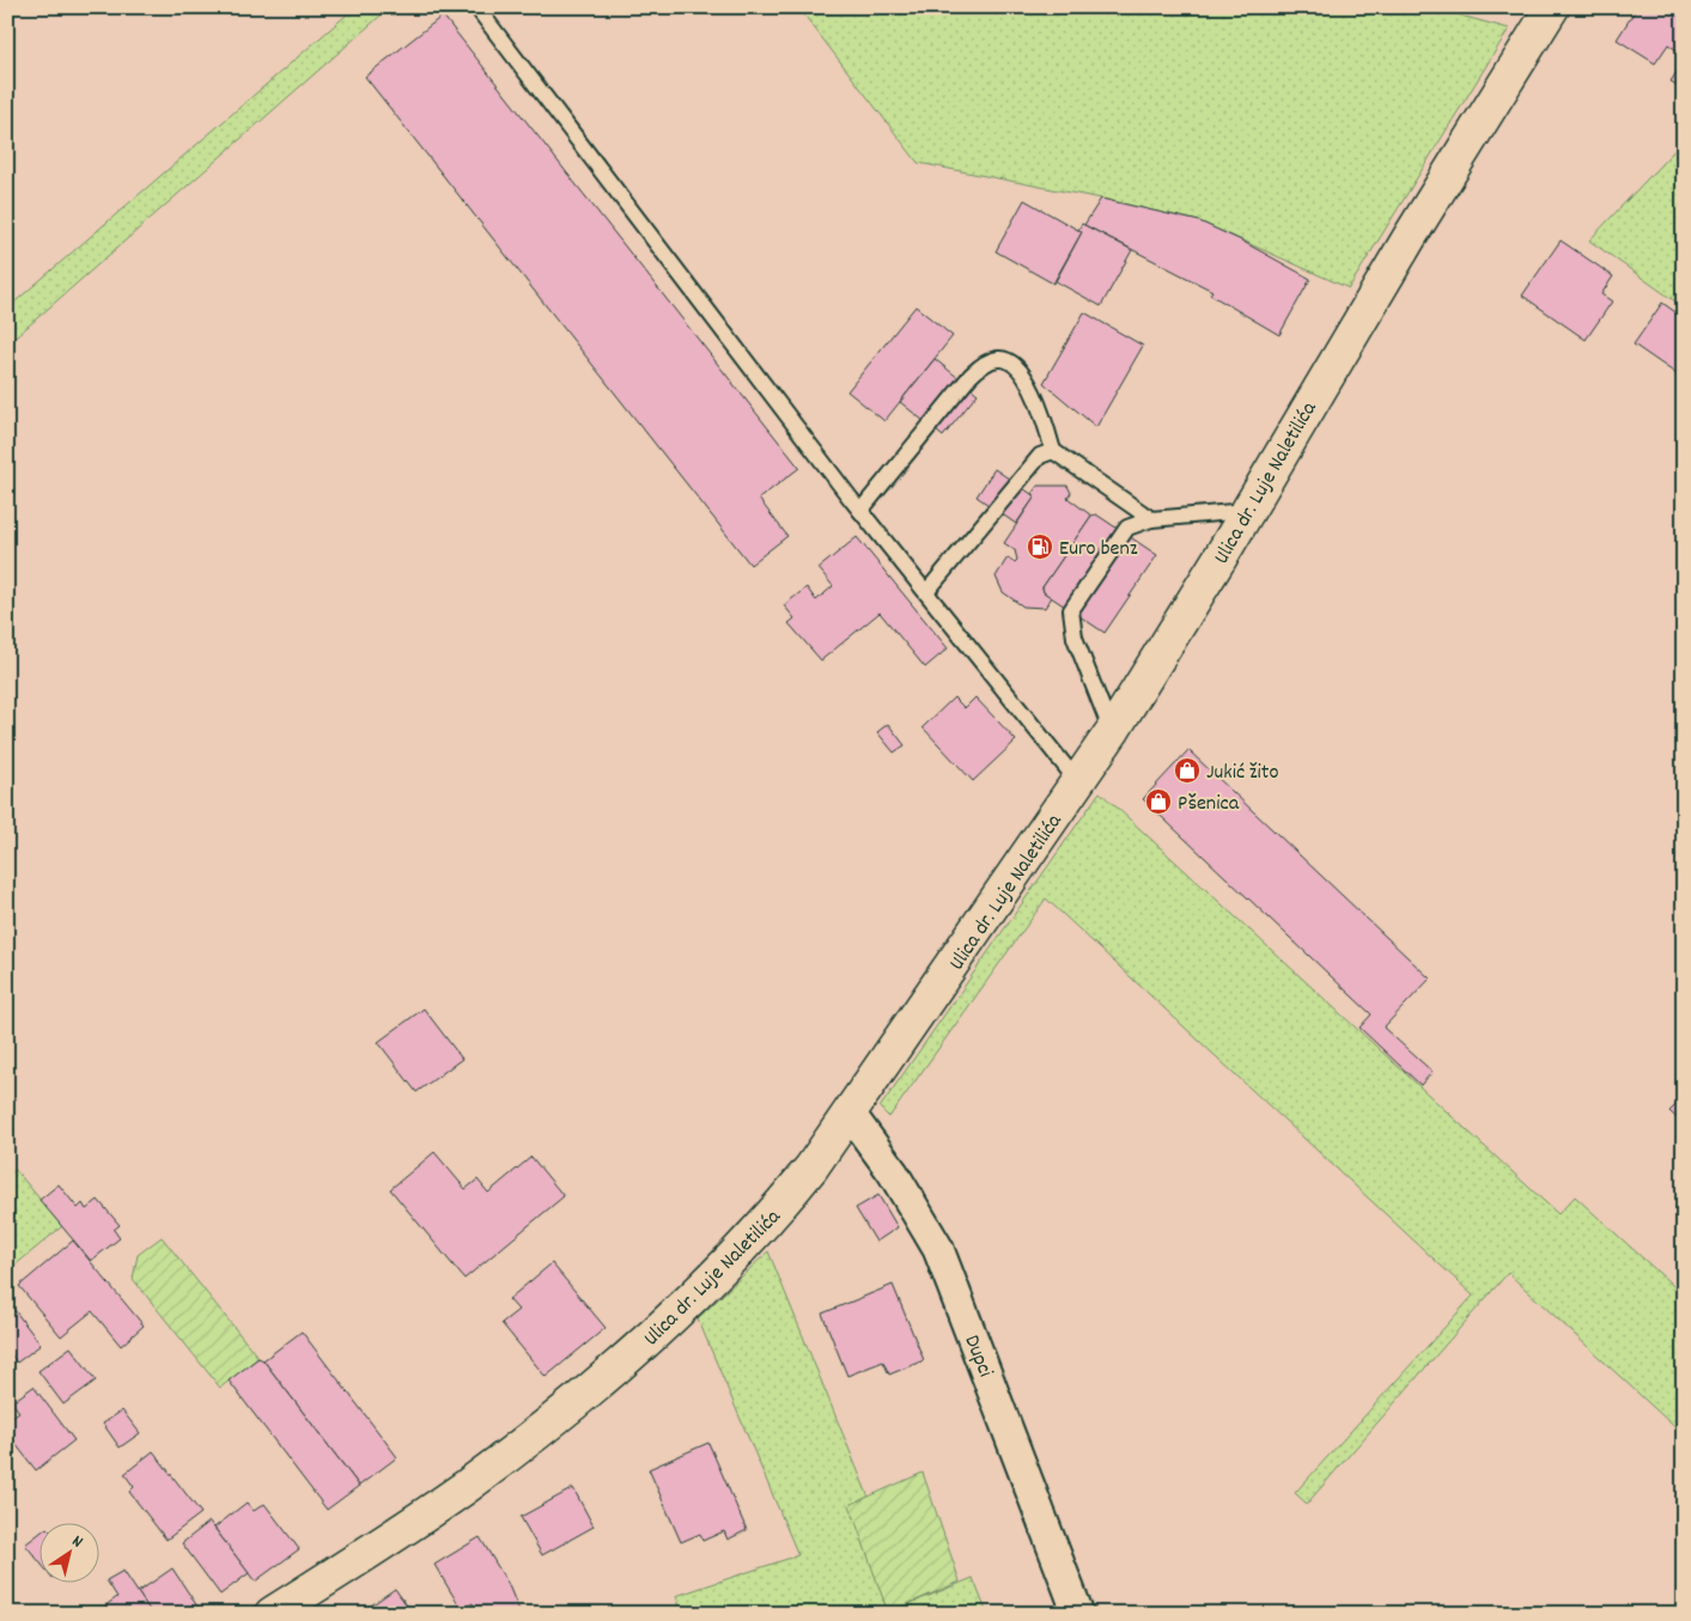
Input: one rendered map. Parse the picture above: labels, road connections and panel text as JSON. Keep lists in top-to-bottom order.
{
  "streets": {
    "street": ["Ulica dr. Luje Naletilića", "Dupci"]
  },
  "crossings": [
    ["Ulica dr. Luje Naletilića", "Dupci"]
  ],
  "places": {
    "fuel station": ["Euro benz"],
    "shop": ["Jukić žito", "Pšenica"]
  },
  "north": "top right"
}
